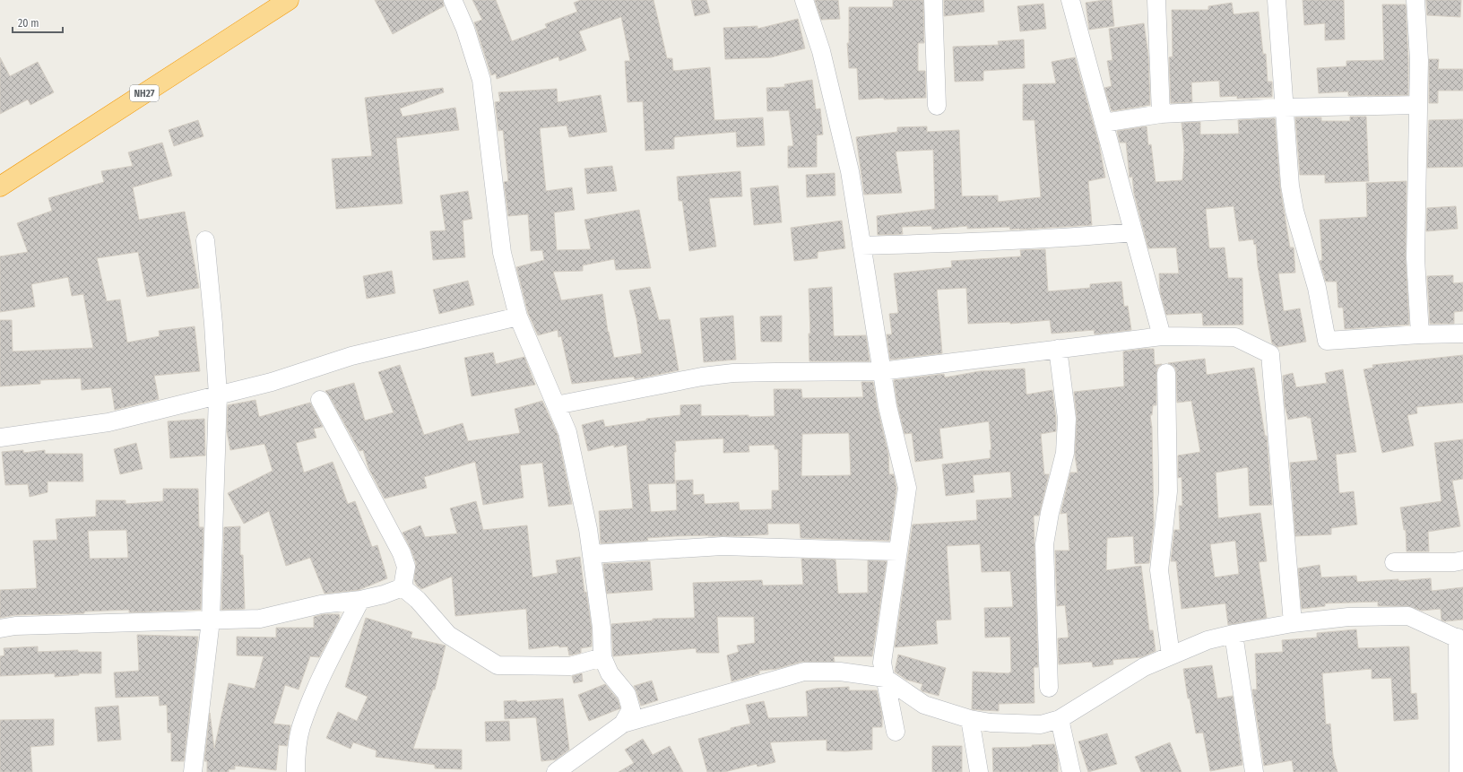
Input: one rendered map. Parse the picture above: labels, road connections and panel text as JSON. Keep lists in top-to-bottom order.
{
  "streets": {
    "highway": ["NH27"]
  },
  "scale_bar": "20 m"
}
